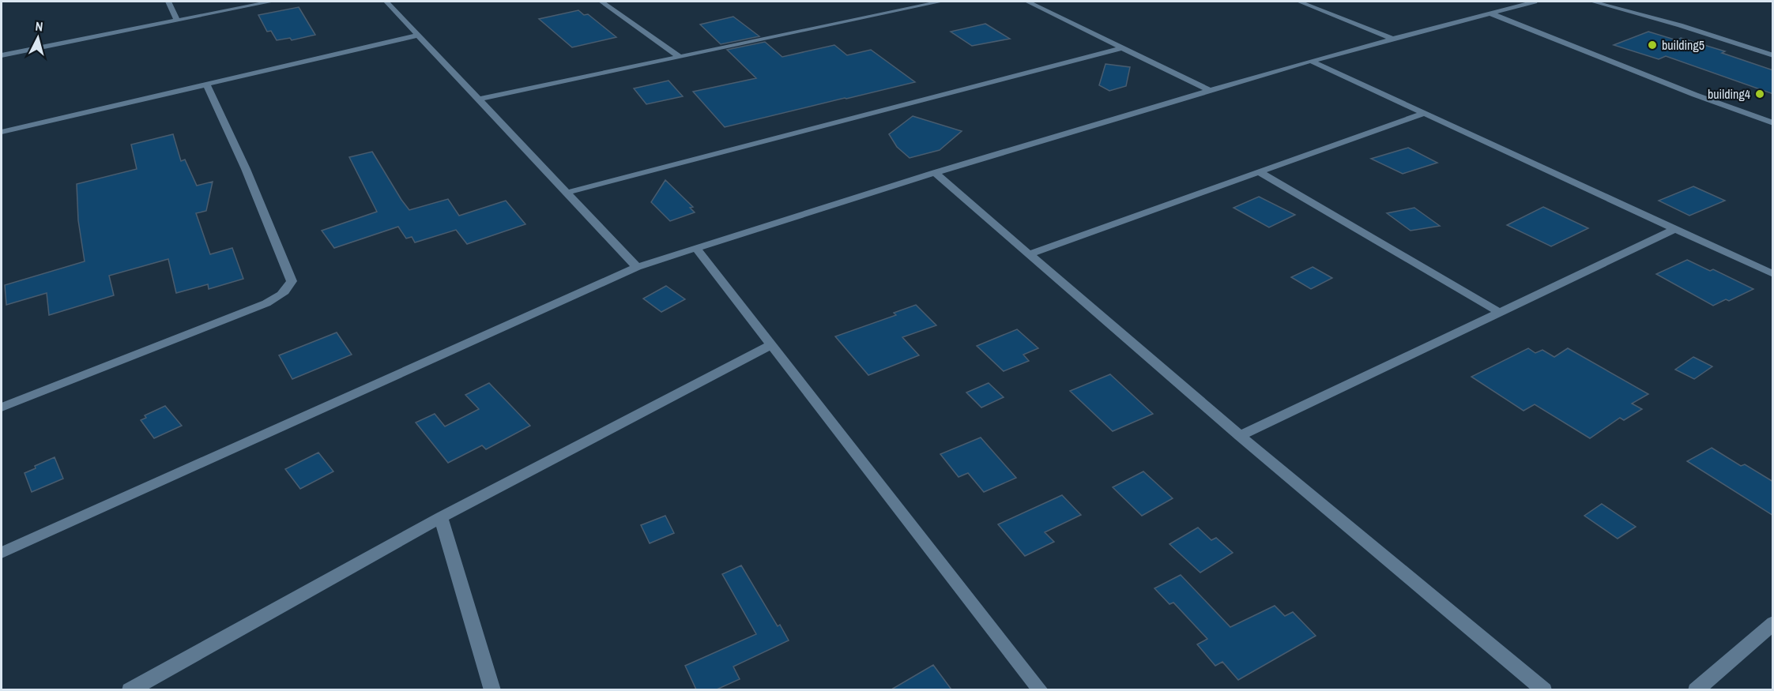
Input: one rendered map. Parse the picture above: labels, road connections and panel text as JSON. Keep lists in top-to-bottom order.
{
  "places": ["building5", "building4"],
  "north": "top"
}
